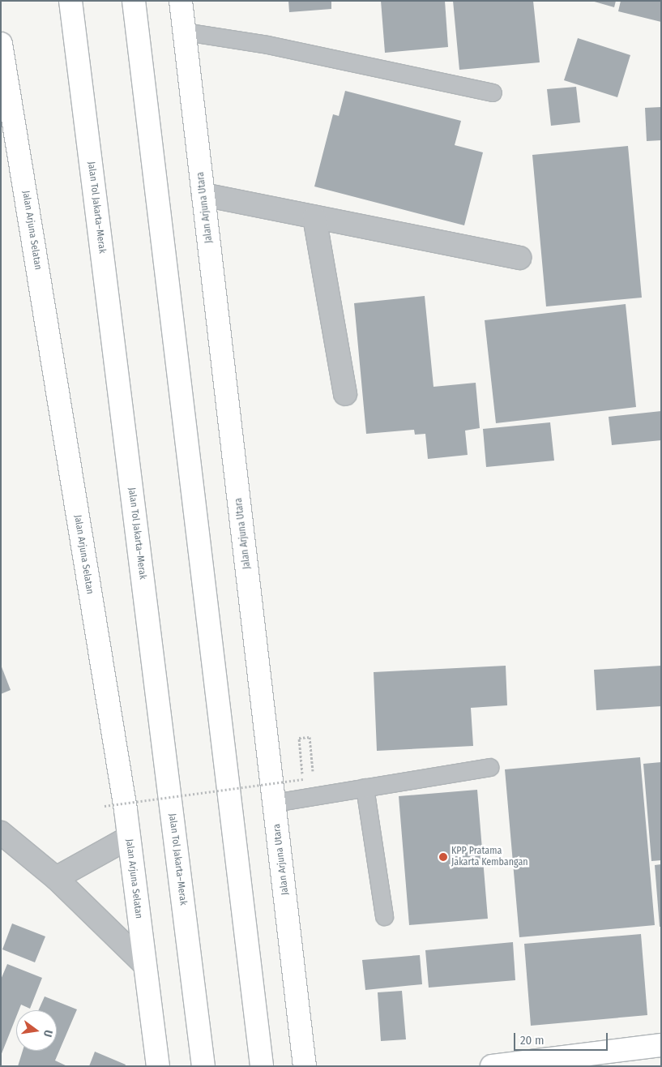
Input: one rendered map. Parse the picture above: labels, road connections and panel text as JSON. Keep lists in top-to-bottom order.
{
  "streets": {
    "main road": ["Jalan Tol Jakarta–Merak", "Jalan Arjuna Utara", "Jalan Arjuna Selatan"]
  },
  "places": ["KPP Pratama Jakarta Kembangan"],
  "scale_bar": "20 m",
  "north": "right"
}
